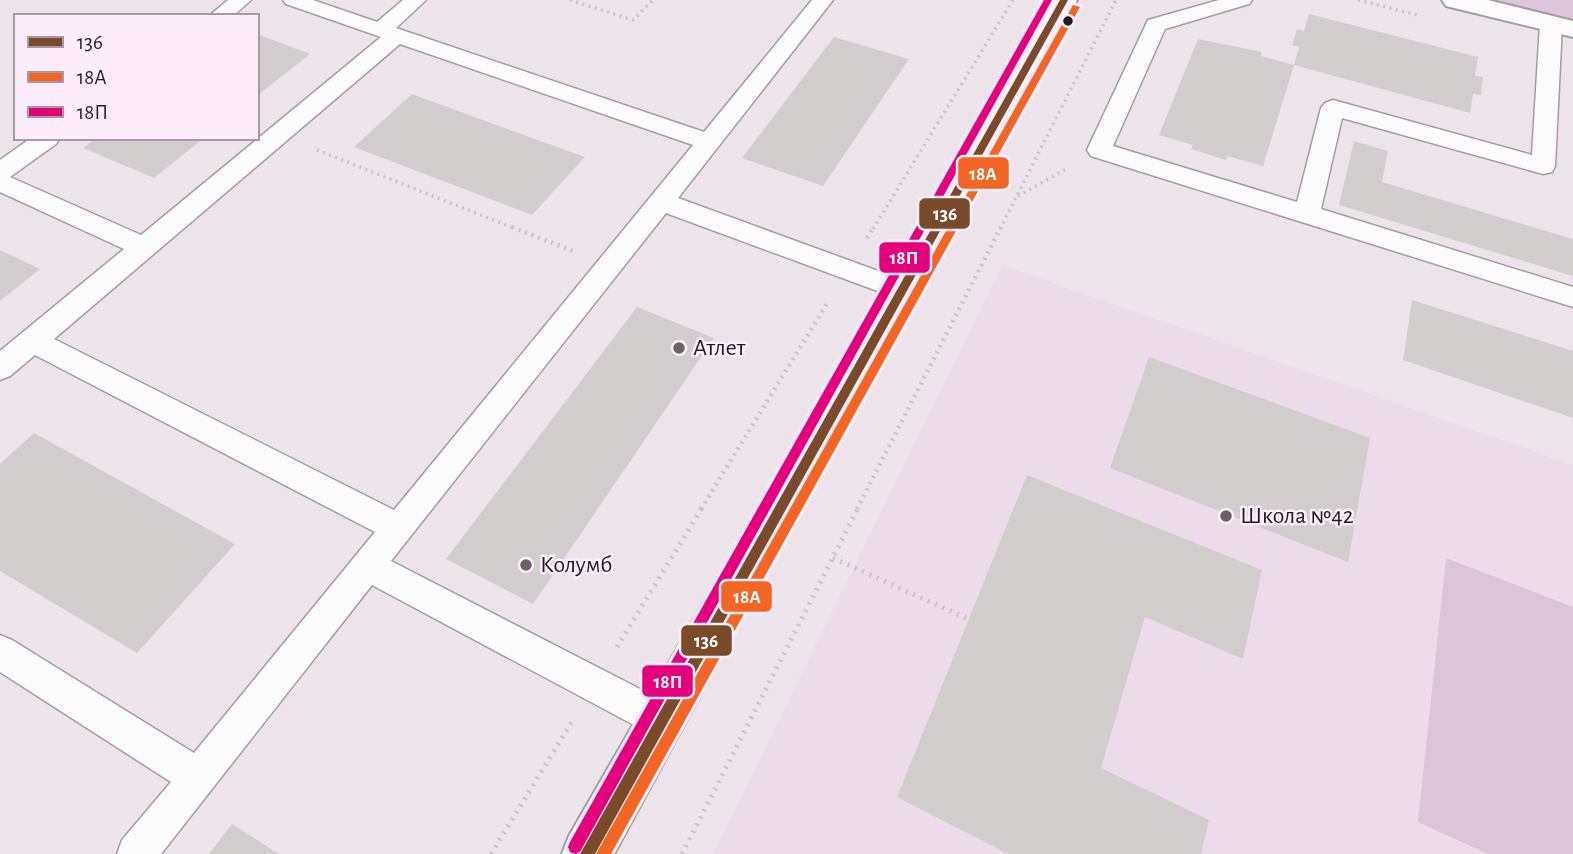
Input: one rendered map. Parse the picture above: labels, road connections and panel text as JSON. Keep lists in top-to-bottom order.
{
  "places": ["Атлет", "Школа №42", "Колумб"],
  "lines": ["transit line 136", "transit line 18П", "transit line 18А"],
  "legend": ["136", "18А", "18П"]
}
